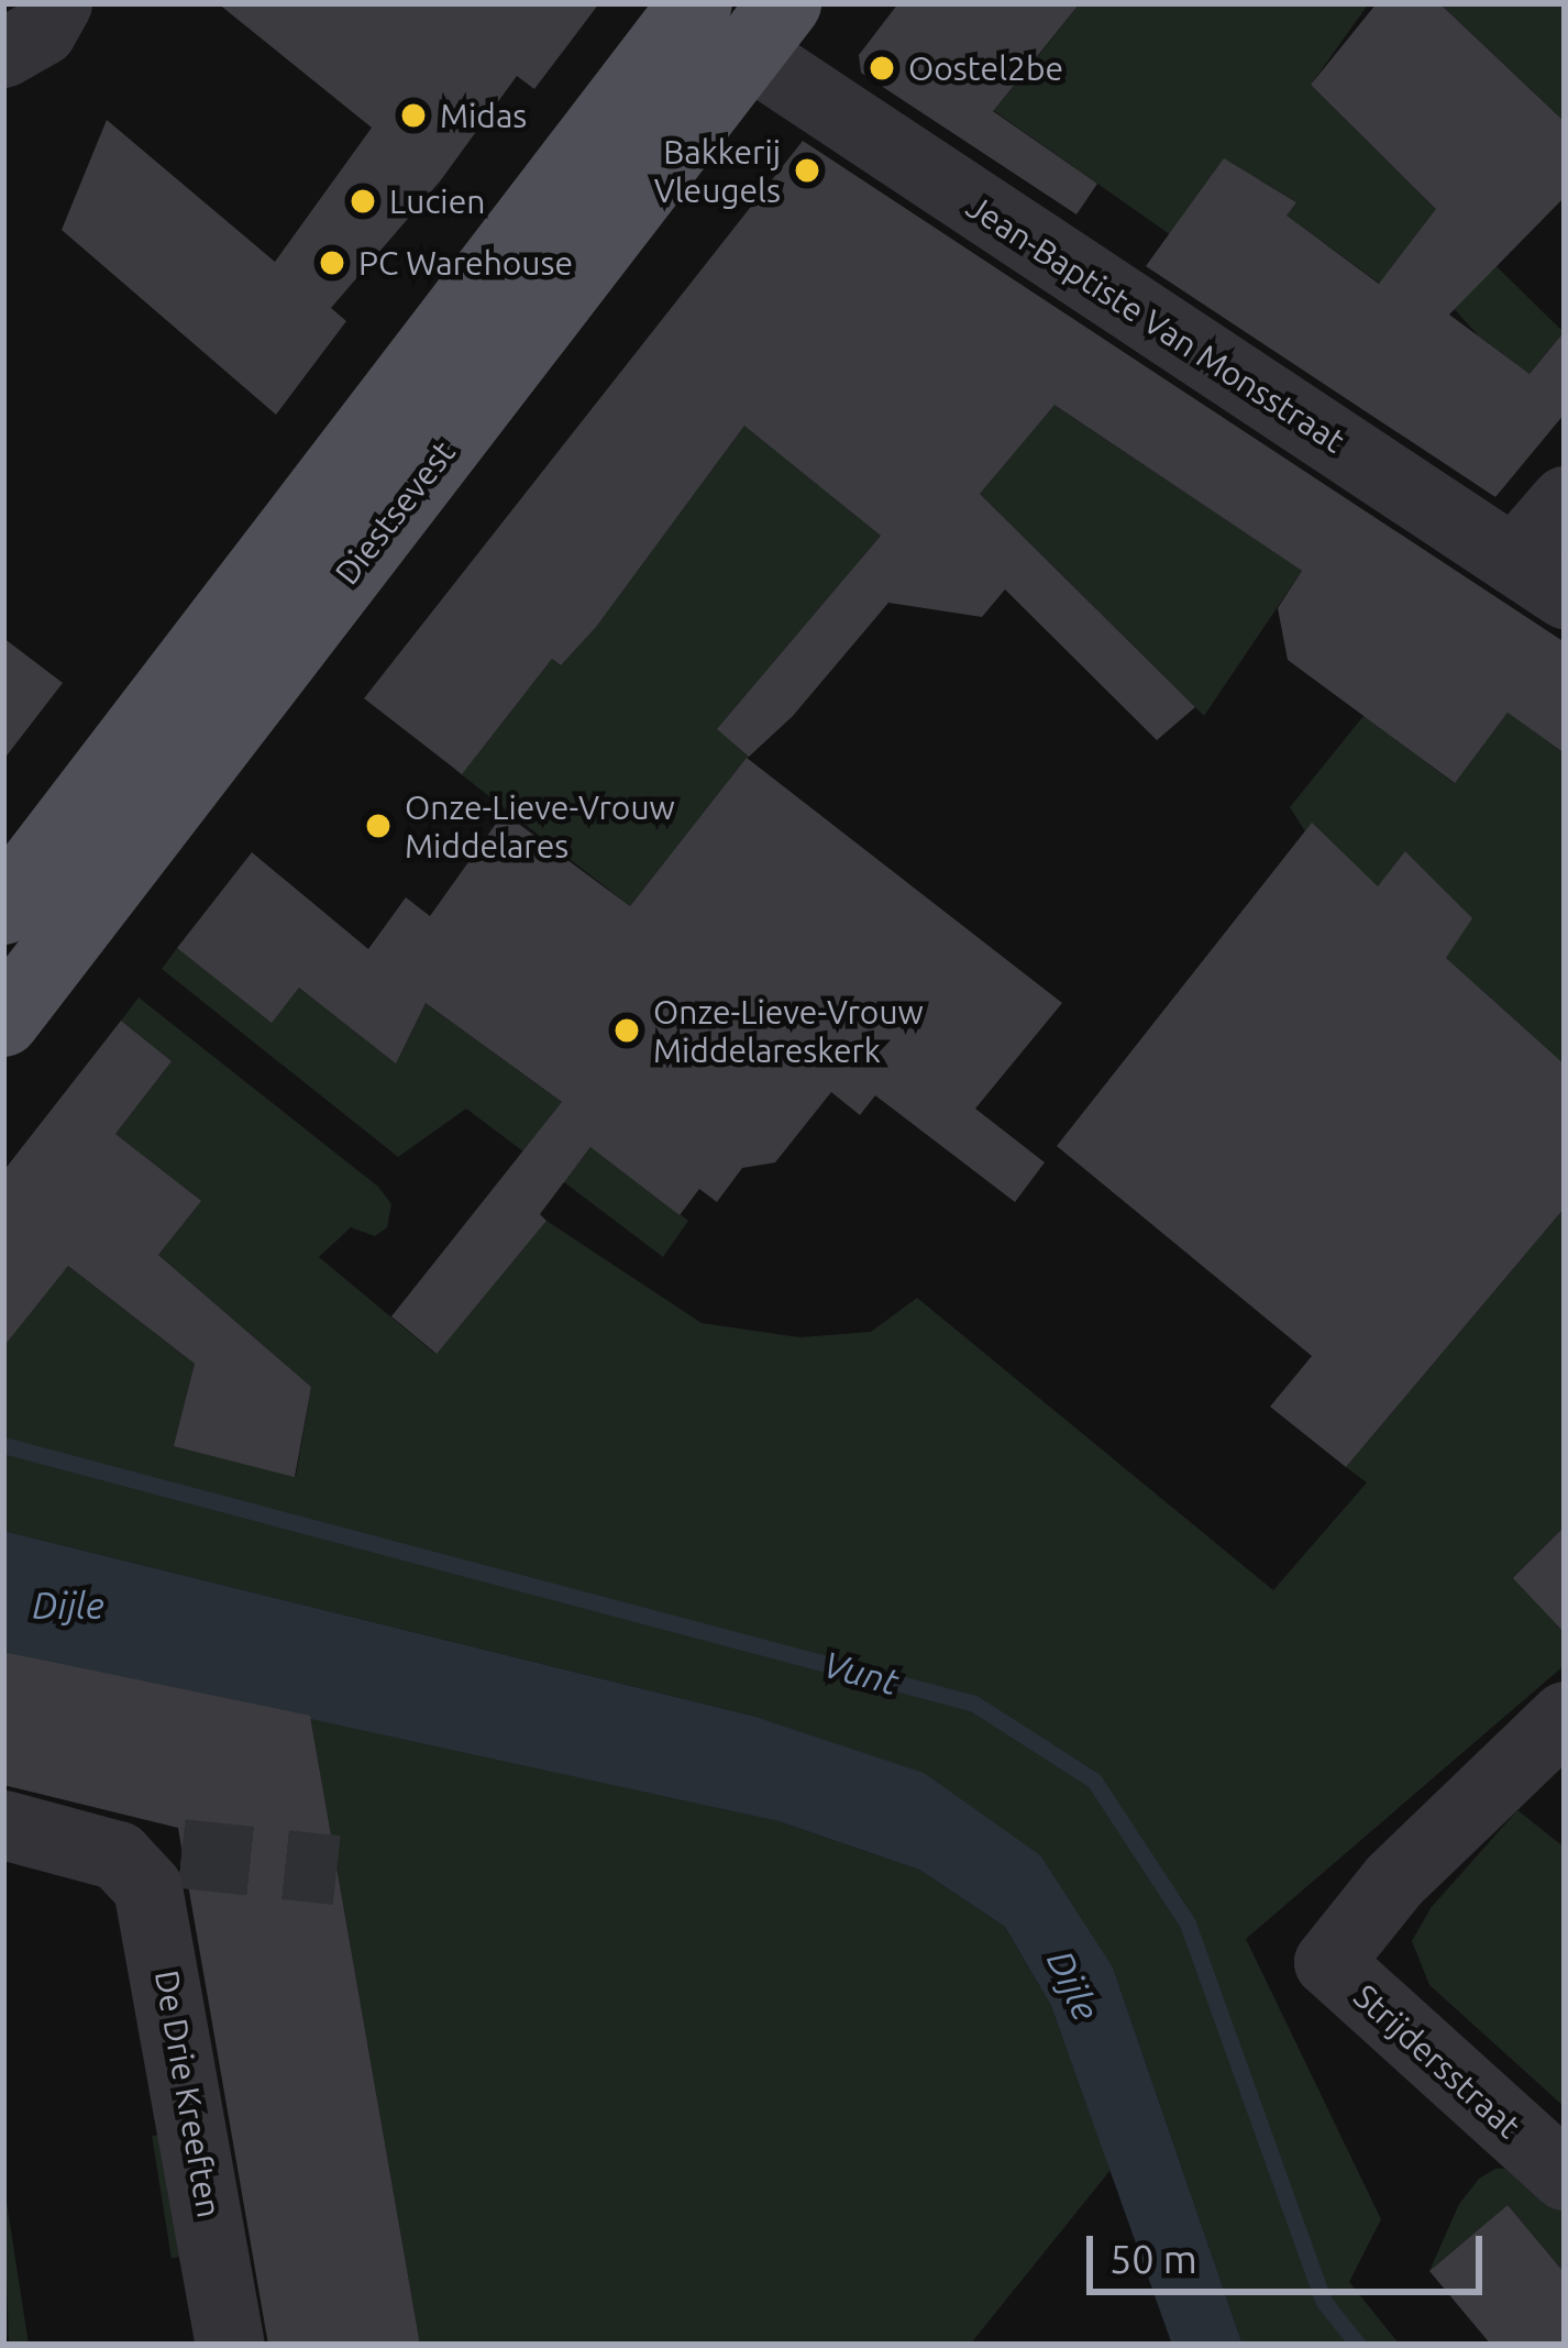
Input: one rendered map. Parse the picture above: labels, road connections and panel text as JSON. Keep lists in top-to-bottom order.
{
  "streets": {
    "main road": ["Diestsevest"],
    "street": ["Jean-Baptiste Van Monsstraat", "Strijdersstraat", "De Drie Kreeften"]
  },
  "crossings": [
    ["Jean-Baptiste Van Monsstraat", "Diestsevest"]
  ],
  "water": ["Dijle", "Vunt"],
  "places": [
    "Oostel2be",
    "Midas",
    "Bakkerij Vleugels",
    "Lucien",
    "PC Warehouse",
    "Onze-Lieve-Vrouw Middelares",
    "Onze-Lieve-Vrouw Middelareskerk"
  ],
  "scale_bar": "50 m"
}
